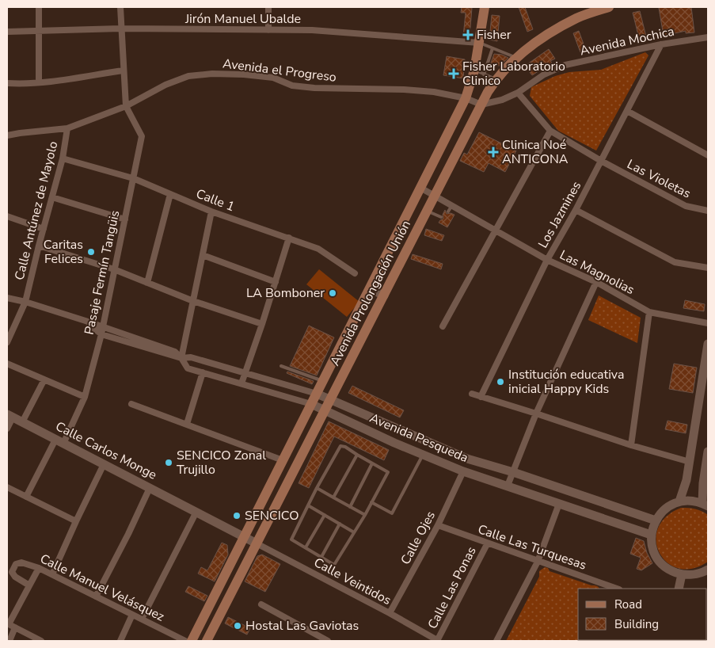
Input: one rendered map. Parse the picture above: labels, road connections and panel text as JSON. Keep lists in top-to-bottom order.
{
  "streets": {
    "main road": ["Avenida Prolongación Unión", "Avenida Pesqueda", "Calle Carlos Monge"],
    "street": [
      "Jirón Manuel Ubalde",
      "Avenida Mochica",
      "Avenida el Progreso",
      "Las Violetas",
      "Calle 1",
      "Calle Antúnez de Mayolo",
      "Los Jazmines",
      "Pasaje Fermín Tangüis",
      "Las Magnolias",
      "Calle Ojes",
      "Calle Las Turquesas",
      "Calle Veintidos",
      "Calle Manuel Velásquez",
      "Calle Las Ponas"
    ]
  },
  "crossings": [
    ["Jirón Manuel Ubalde", "Avenida Prolongación Unión"],
    ["Avenida Mochica", "Las Violetas"],
    ["Avenida Mochica", "Los Jazmines"],
    ["Avenida Mochica", "Avenida Prolongación Unión"],
    ["Avenida el Progreso", "Calle Antúnez de Mayolo"],
    ["Avenida el Progreso", "Pasaje Fermín Tangüis"],
    ["Avenida el Progreso", "Avenida Prolongación Unión"],
    ["Las Violetas", "Los Jazmines"],
    ["Calle 1", "Calle Antúnez de Mayolo"],
    ["Calle 1", "Pasaje Fermín Tangüis"],
    ["Calle Antúnez de Mayolo", "Avenida Pesqueda"],
    ["Los Jazmines", "Las Magnolias"],
    ["Pasaje Fermín Tangüis", "Avenida Pesqueda"],
    ["Pasaje Fermín Tangüis", "Calle Carlos Monge"],
    ["Las Magnolias", "Avenida Prolongación Unión"],
    ["Avenida Prolongación Unión", "Avenida Pesqueda"],
    ["Avenida Prolongación Unión", "Calle Carlos Monge"],
    ["Avenida Prolongación Unión", "Calle Veintidos"],
    ["Avenida Pesqueda", "Calle Ojes"],
    ["Calle Carlos Monge", "Calle Veintidos"],
    ["Calle Ojes", "Calle Las Turquesas"],
    ["Calle Ojes", "Calle Veintidos"],
    ["Calle Las Turquesas", "Calle Las Ponas"],
    ["Calle Veintidos", "Calle Las Ponas"]
  ],
  "places": {
    "health": ["Fisher", "Fisher Laboratorio Clinico", "Clinica Noé ANTICONA"],
    "other": [
      "Caritas Felices",
      "LA Bomboner",
      "Institución educativa inicial Happy Kids",
      "SENCICO Zonal Trujillo",
      "SENCICO",
      "Hostal Las Gaviotas"
    ]
  },
  "legend": ["Road", "Building"]
}
